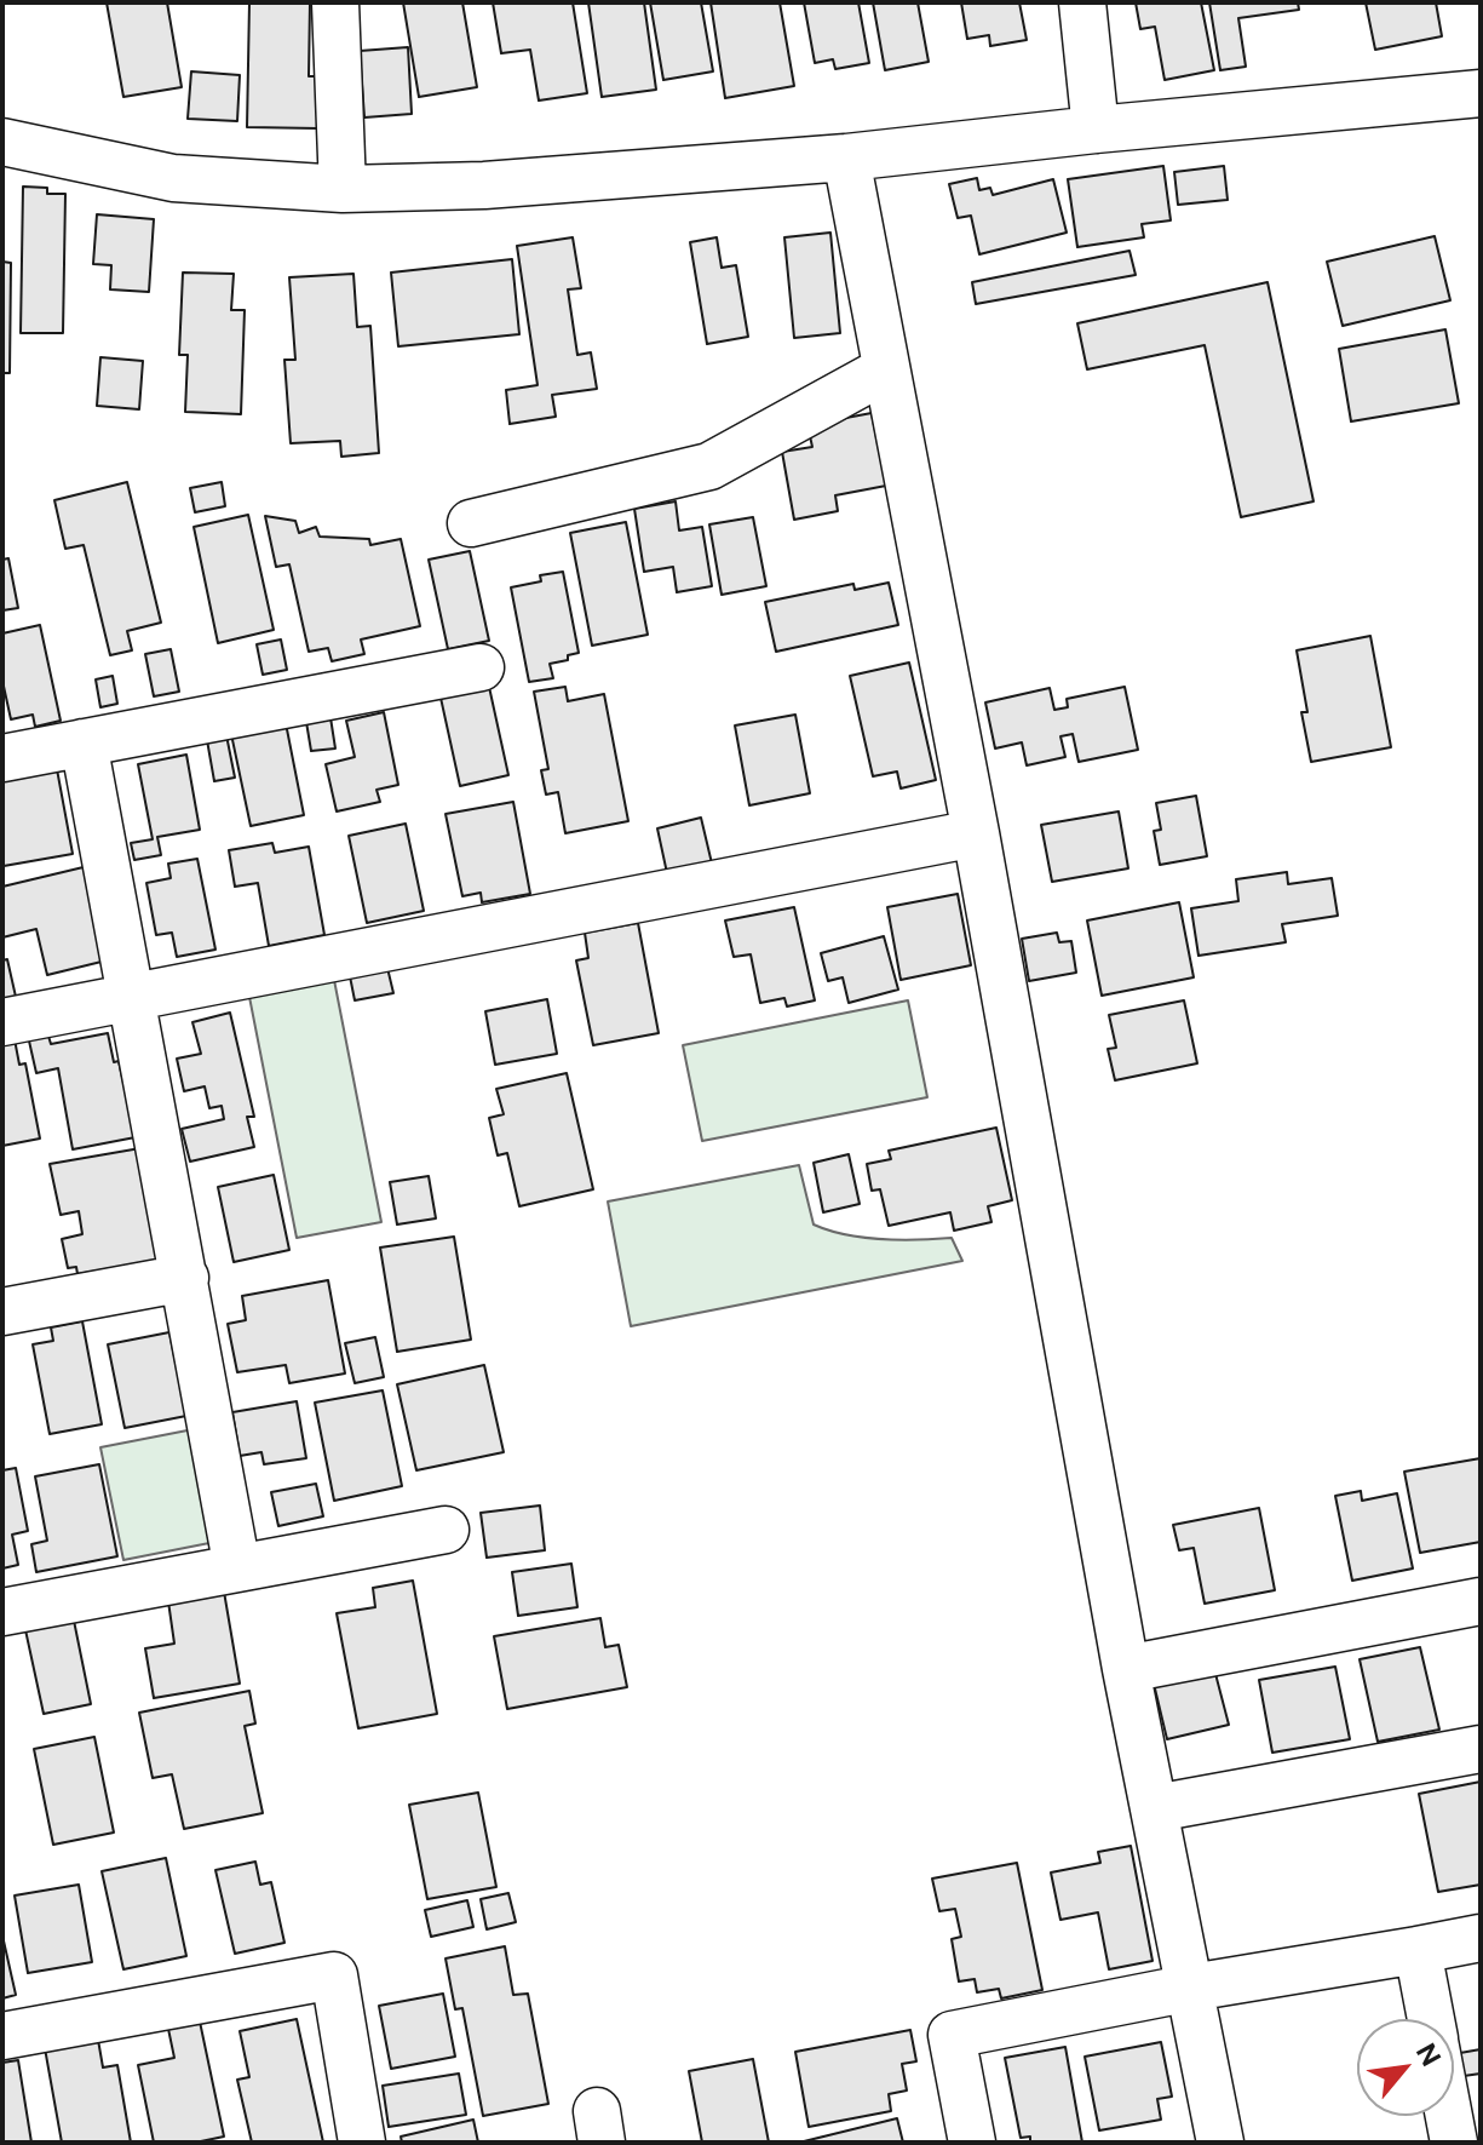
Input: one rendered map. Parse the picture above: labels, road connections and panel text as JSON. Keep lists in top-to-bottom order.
{
  "north": "top right"
}
